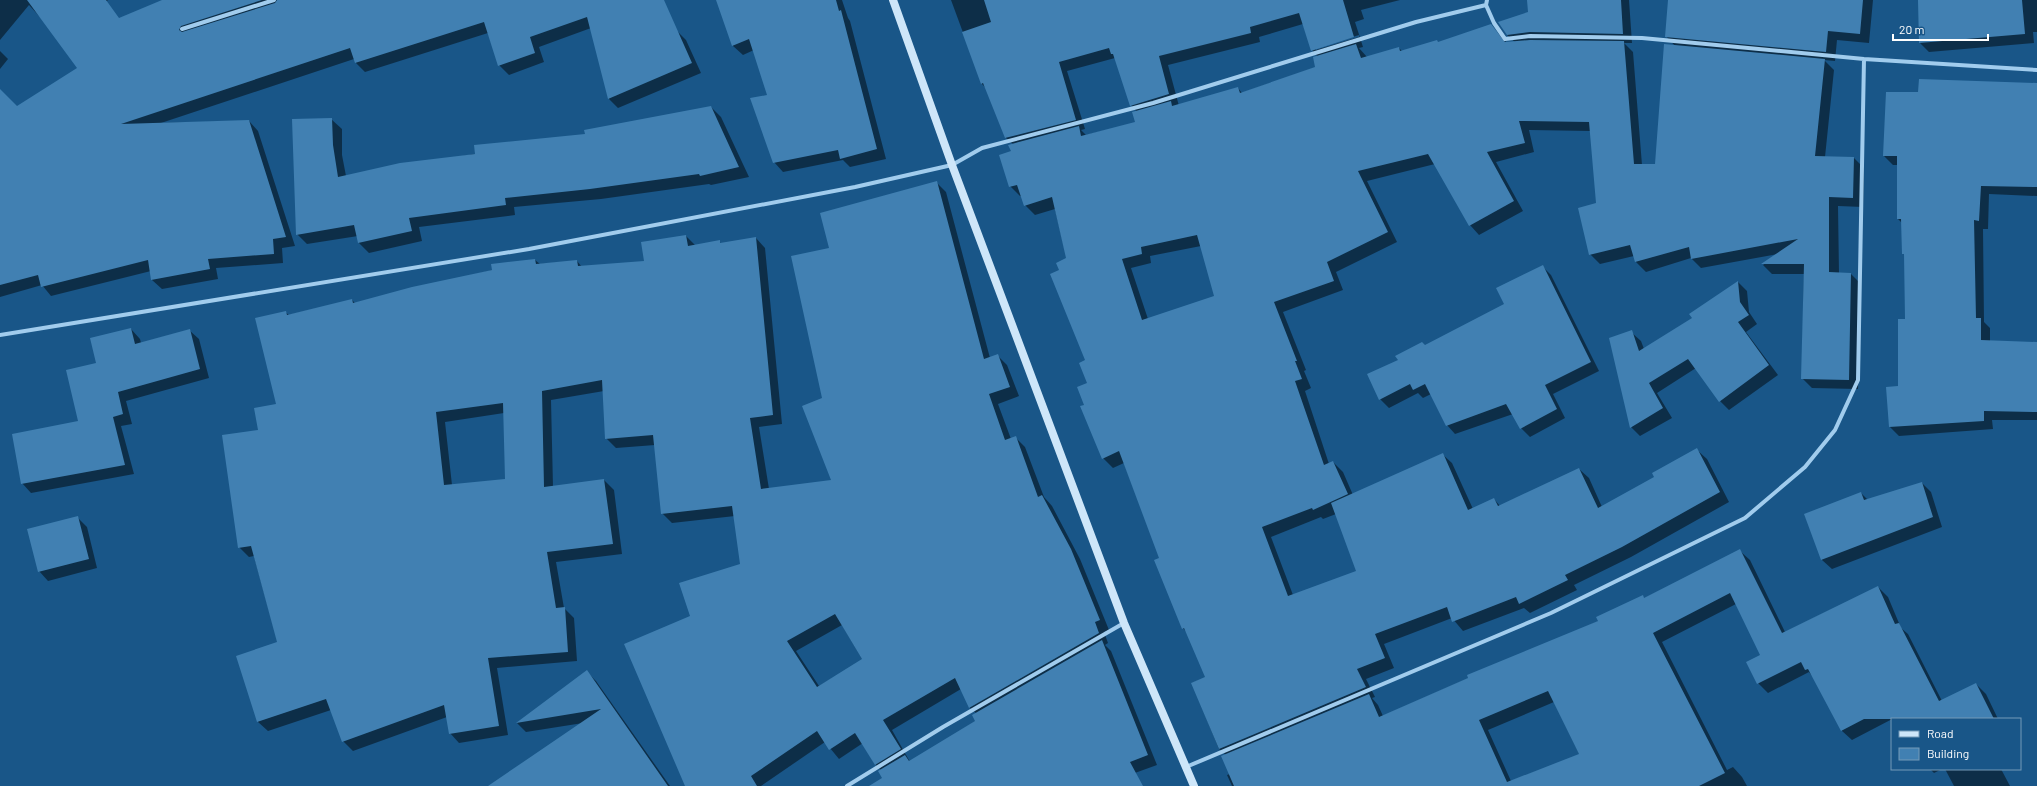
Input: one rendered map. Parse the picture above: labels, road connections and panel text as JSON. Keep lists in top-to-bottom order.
{
  "legend": ["Road", "Building"],
  "scale_bar": "20 m"
}
